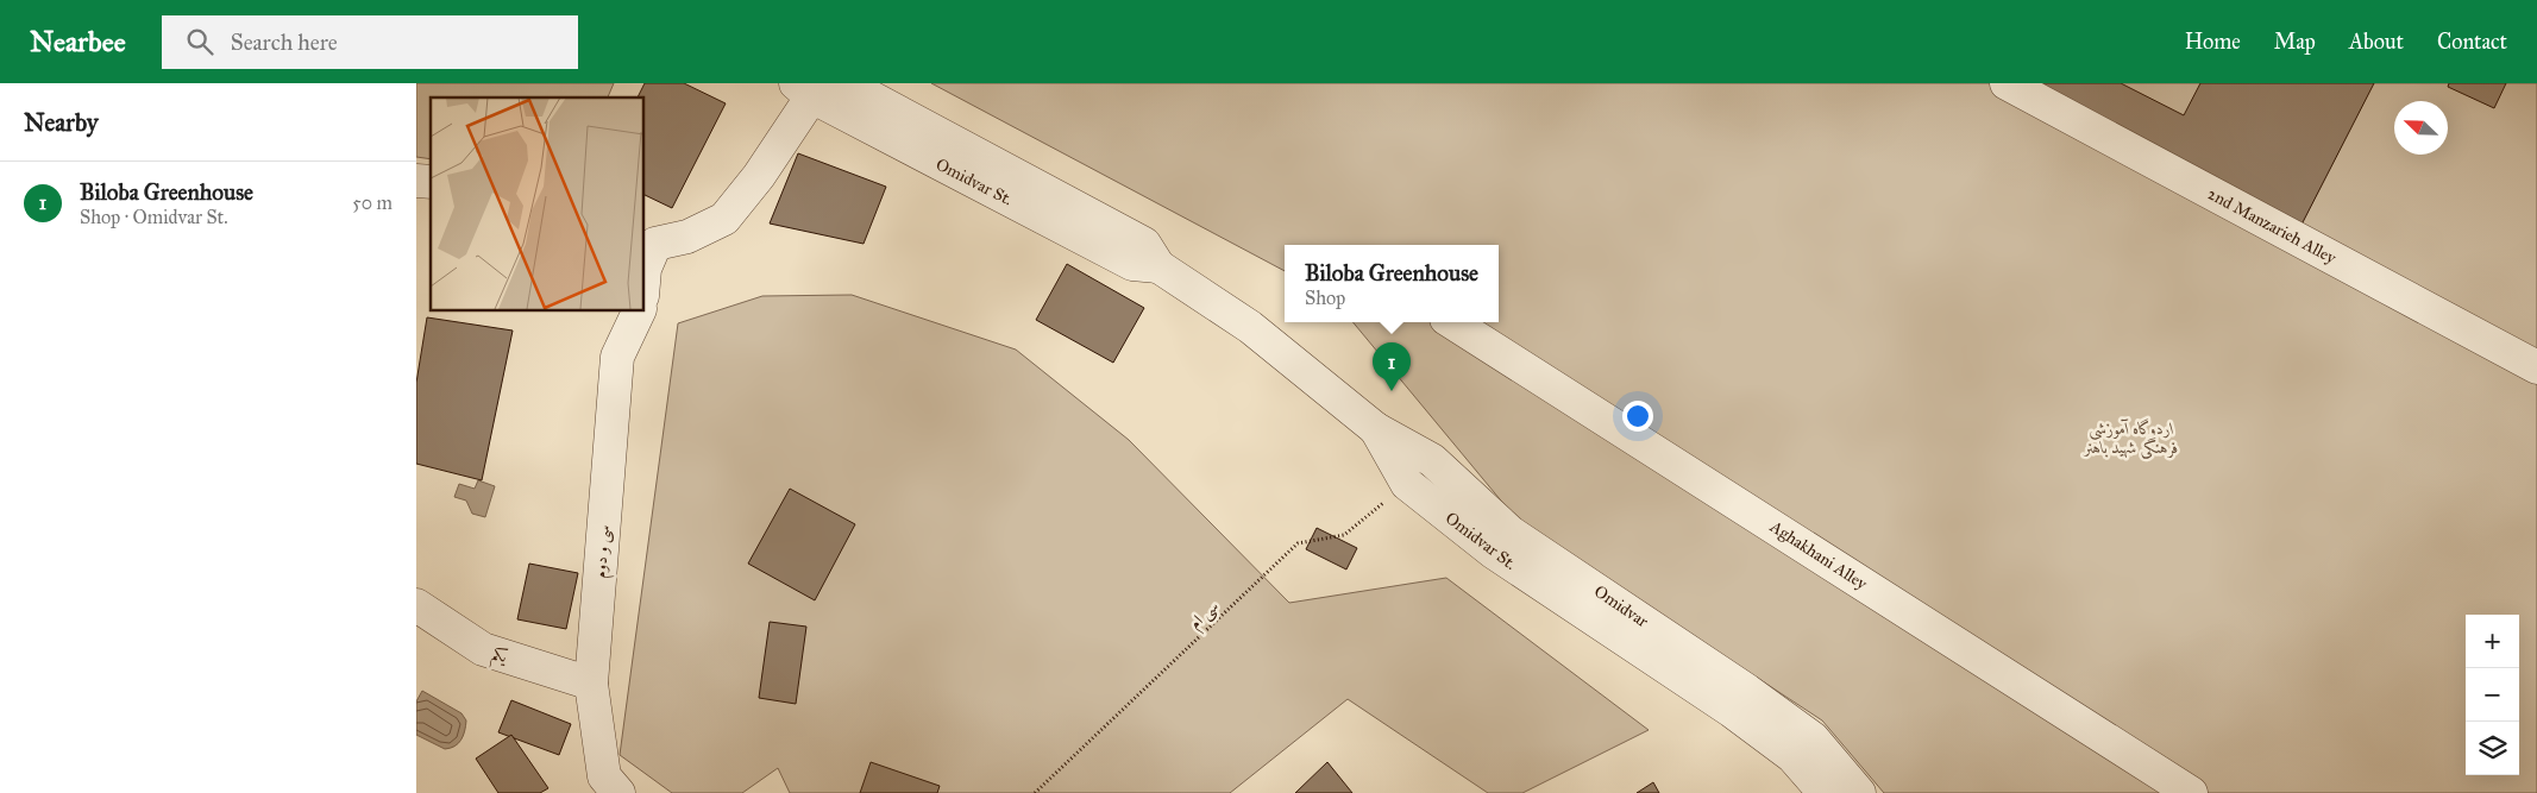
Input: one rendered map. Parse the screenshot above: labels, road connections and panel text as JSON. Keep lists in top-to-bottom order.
{
  "streets": {
    "street": [
      "Omidvar St.",
      "2nd Manzarieh Alley",
      "سی و دوم",
      "Aghakhani Alley",
      "Omidvar",
      "یکم"
    ],
    "path": ["سی ام"]
  },
  "crossings": [
    ["Omidvar St.", "Omidvar"],
    ["Omidvar St.", "سی ام"],
    ["سی و دوم", "یکم"]
  ],
  "parks": ["اردوگاه آموزشی فرهنگی شهید باهنر"],
  "north": "top left",
  "page": {
    "header": "Nearbee",
    "search": "Search here",
    "nav": [
      "Home",
      "Map",
      "About",
      "Contact"
    ],
    "heading": "Nearby",
    "list": [
      {
        "mark": "1",
        "name": "Biloba Greenhouse",
        "note": "Shop · Omidvar St.",
        "value": "50 m"
      }
    ],
    "popup": ["Biloba Greenhouse", "Shop"],
    "pins": "1",
    "map_buttons": ["+", "−"]
  }
}
